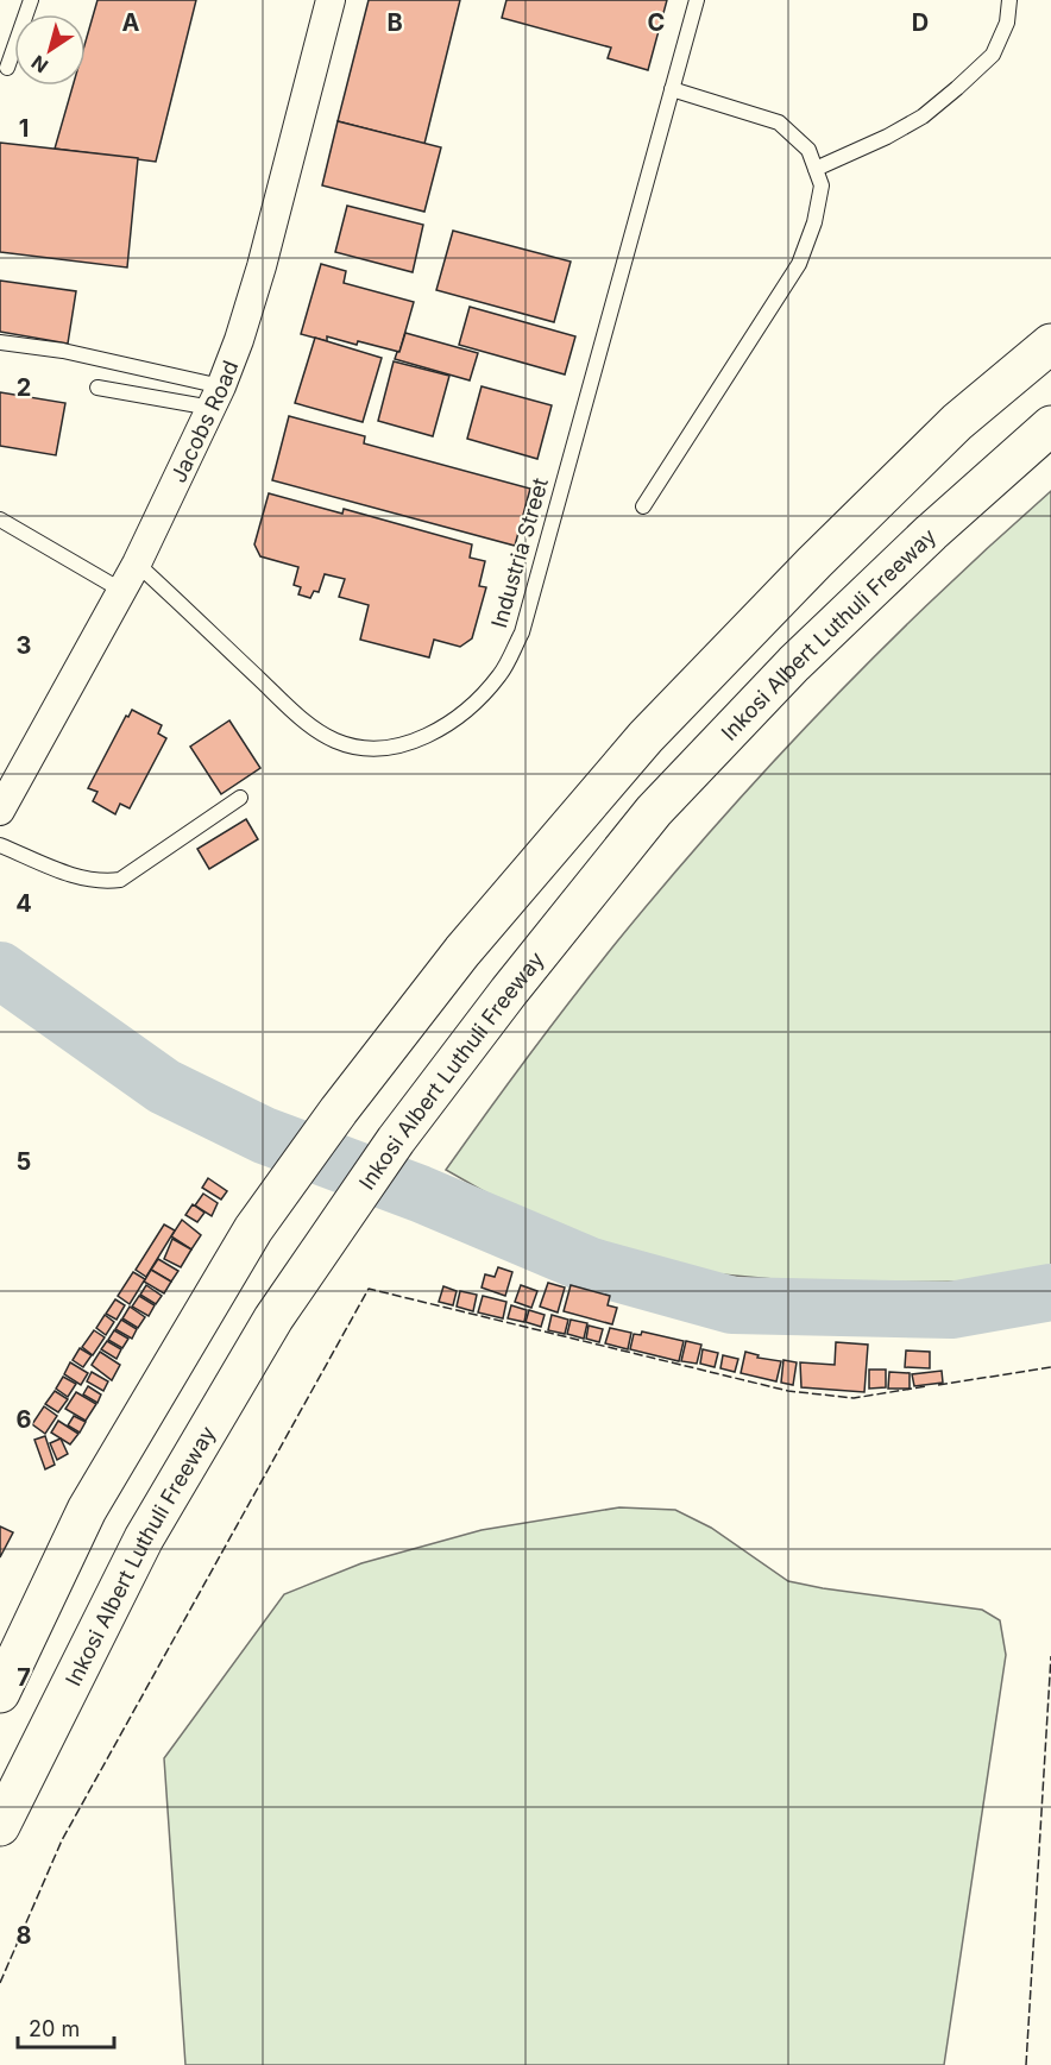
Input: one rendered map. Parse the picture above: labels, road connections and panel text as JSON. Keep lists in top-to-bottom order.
{
  "streets": {
    "highway": ["Inkosi Albert Luthuli Freeway"],
    "street": ["Jacobs Road"],
    "lane": ["Industria Street"]
  },
  "crossings": [
    ["Jacobs Road", "Industria Street"]
  ],
  "scale_bar": "20 m",
  "north": "bottom left",
  "grid": {
    "columns": [
      "A",
      "B",
      "C",
      "D"
    ],
    "rows": [
      "1",
      "2",
      "3",
      "4",
      "5",
      "6",
      "7",
      "8"
    ]
  }
}
